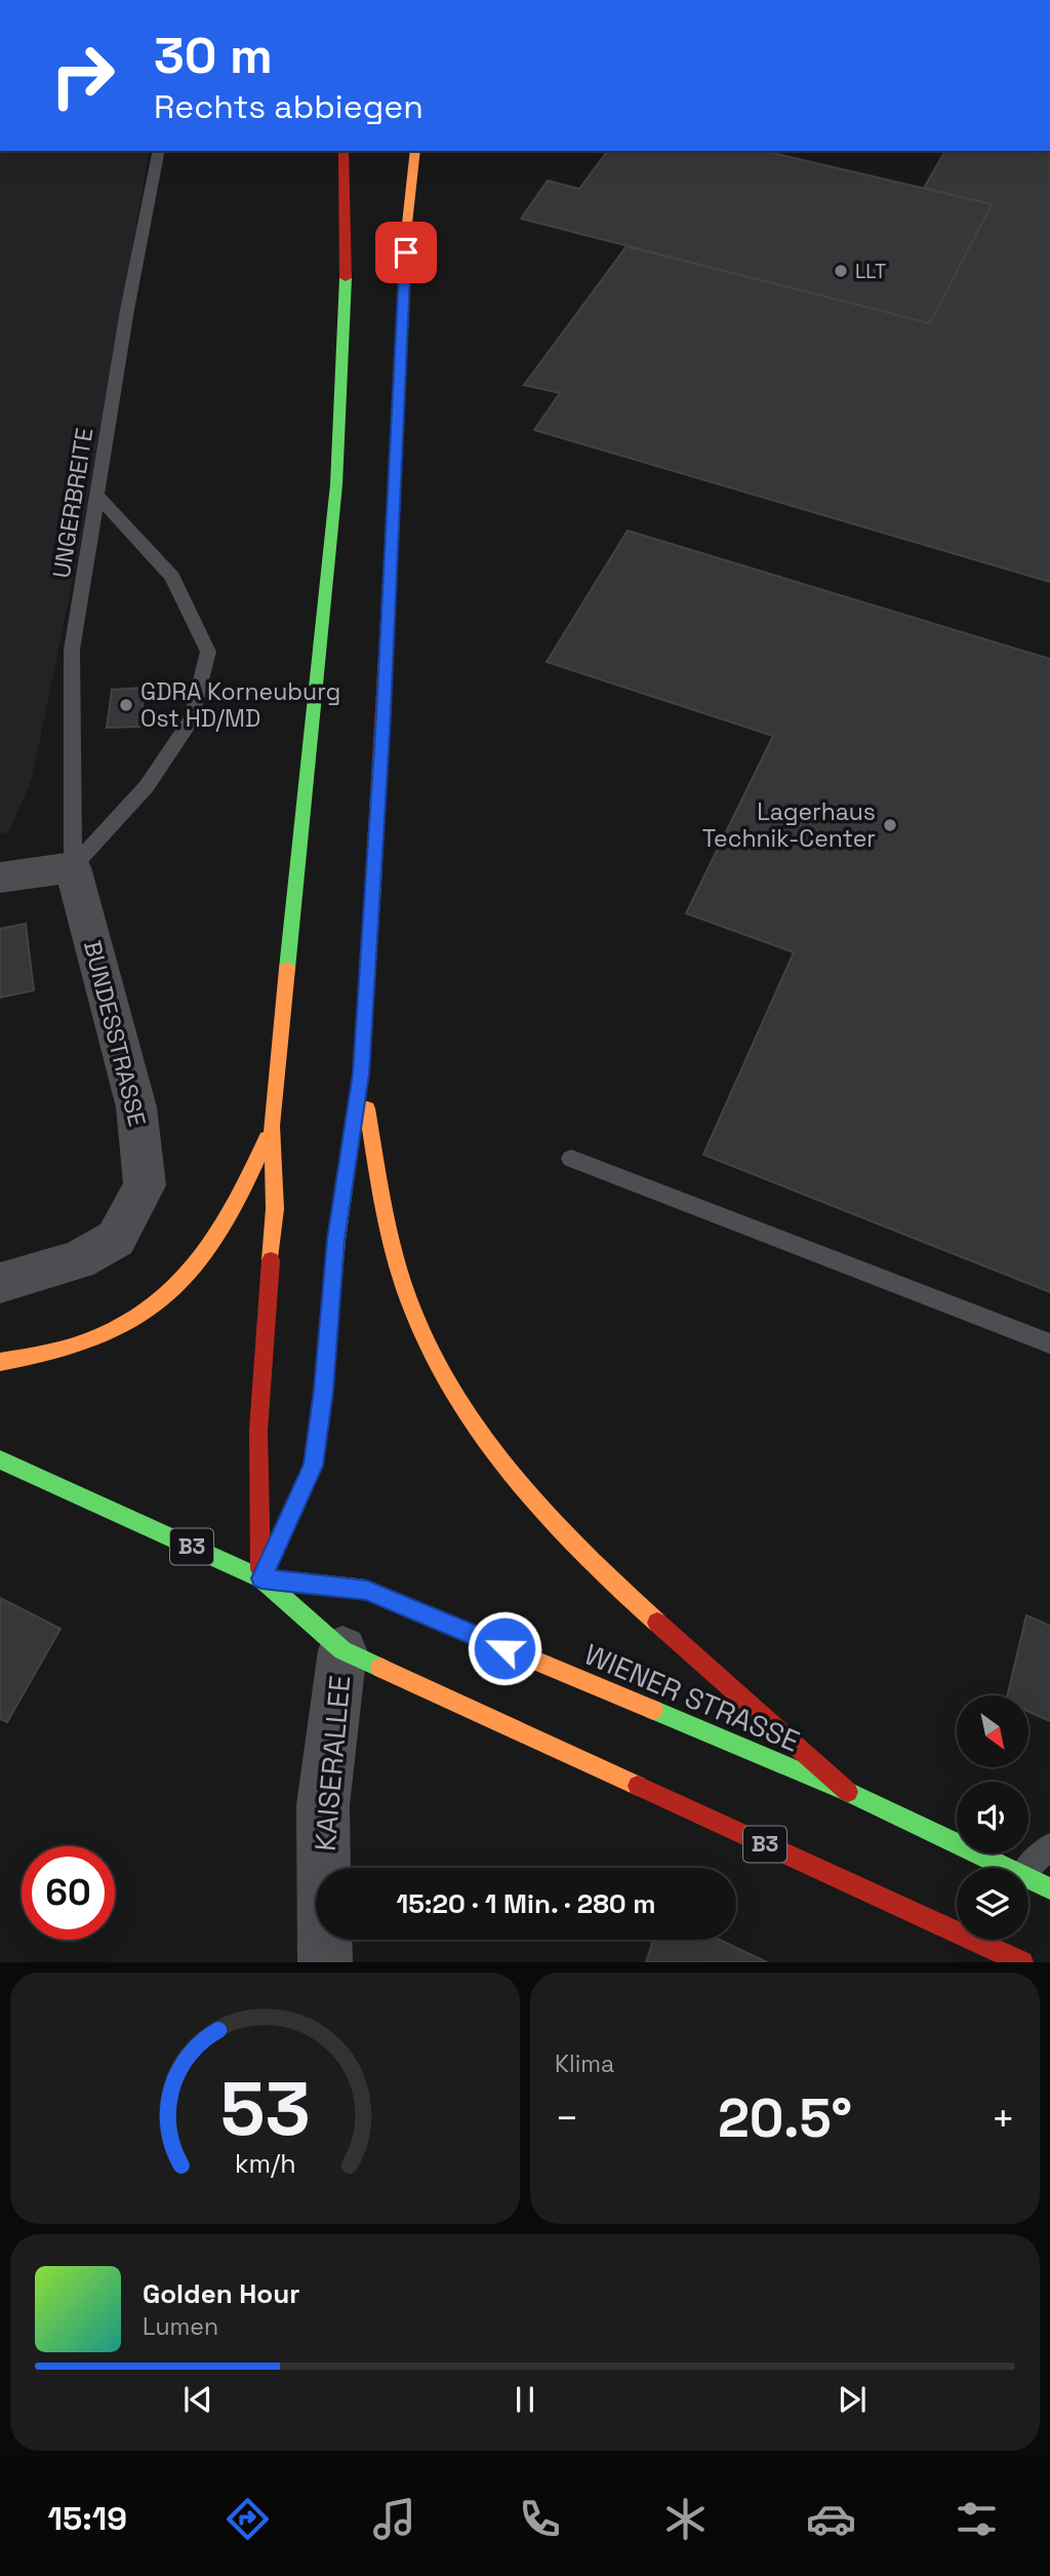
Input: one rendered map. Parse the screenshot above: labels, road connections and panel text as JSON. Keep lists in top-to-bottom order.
{
  "streets": {
    "main road": ["B3", "WIENER STRASSE"],
    "street": ["BUNDESSTRASSE", "KAISERALLEE"],
    "lane": ["UNGERBREITE"]
  },
  "crossings": [
    ["UNGERBREITE", "BUNDESSTRASSE"],
    ["WIENER STRASSE", "KAISERALLEE"]
  ],
  "places": ["LLT", "GDRA Korneuburg Ost HD/MD", "Lagerhaus Technik-Center"],
  "north": "bottom right",
  "page": {
    "turn": ["30 m", "Rechts abbiegen"],
    "limit": "60",
    "trip": "15:20 · 1 Min. · 280 m",
    "tile": "Klima",
    "heat": ["−", "20.5°", "+"],
    "song": ["Golden Hour", "Lumen"],
    "tabs": "15:19",
    "gauge": ["53", "km/h"]
  }
}
